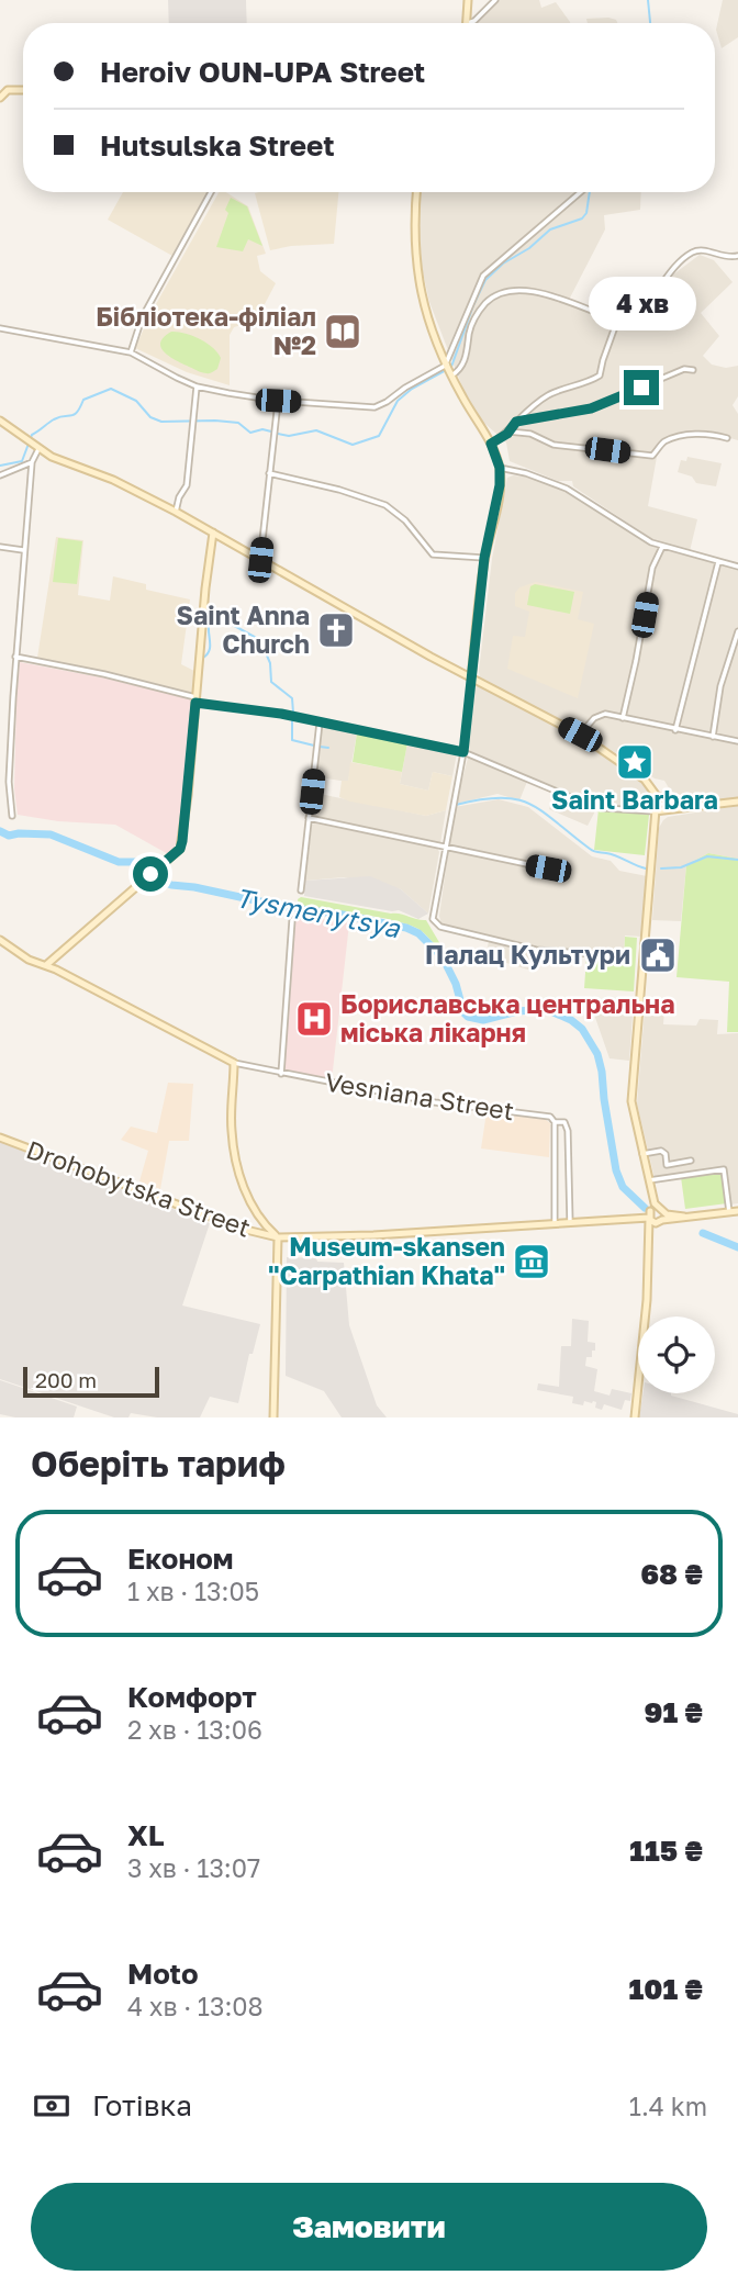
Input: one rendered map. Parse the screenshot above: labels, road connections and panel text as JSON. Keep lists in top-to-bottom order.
{
  "streets": {
    "main road": ["Drohobytska Street"],
    "street": ["Vesniana Street"]
  },
  "water": ["Tysmenytsya"],
  "places": {
    "library": ["Бібліотека-філіал №2"],
    "church": ["Saint Anna Church"],
    "place": ["Saint Barbara"],
    "public building": ["Палац Культури"],
    "hospital": ["Бориславська центральна міська лікарня"],
    "museum": ["Museum-skansen \"Carpathian Khata\""]
  },
  "scale_bar": "200 m",
  "page": {
    "banner": ["Heroiv OUN-UPA Street", "Hutsulska Street"],
    "bubble": "4 хв",
    "scale": "200 m",
    "heading": "Оберіть тариф",
    "list": [
      {
        "name": "Економ",
        "note": "1 хв · 13:05",
        "value": "68 ₴"
      },
      {
        "name": "Комфорт",
        "note": "2 хв · 13:06",
        "value": "91 ₴"
      },
      {
        "name": "XL",
        "note": "3 хв · 13:07",
        "value": "115 ₴"
      },
      {
        "name": "Moto",
        "note": "4 хв · 13:08",
        "value": "101 ₴"
      }
    ],
    "pay": ["Готівка", "1.4 km"],
    "buttons": "Замовити"
  }
}
